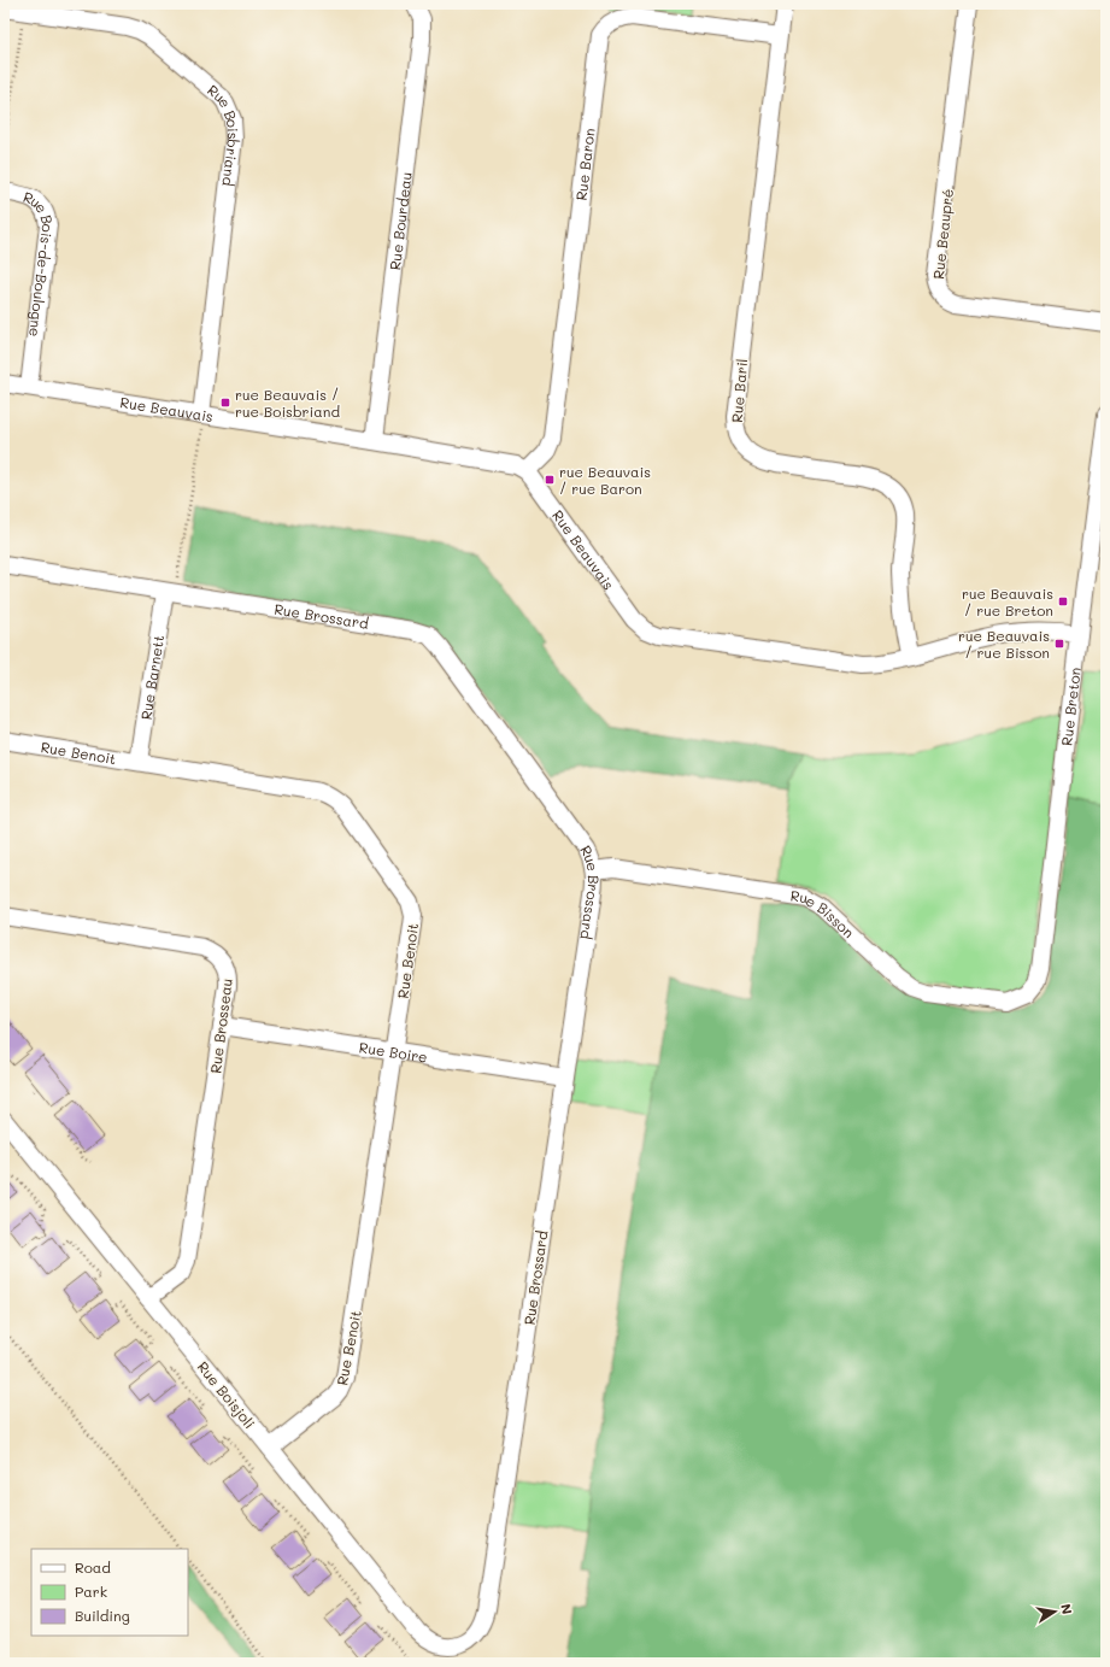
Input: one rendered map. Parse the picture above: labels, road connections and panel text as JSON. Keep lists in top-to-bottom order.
{
  "streets": {
    "street": [
      "Rue Boisbriand",
      "Rue Baron",
      "Rue Bourdeau",
      "Rue Beaupré",
      "Rue Bois-de-Boulogne",
      "Rue Baril",
      "Rue Beauvais",
      "Rue Brossard",
      "Rue Barnett",
      "Rue Breton",
      "Rue Benoit",
      "Rue Bisson",
      "Rue Brosseau",
      "Rue Boire",
      "Rue Boisjoli"
    ]
  },
  "crossings": [
    ["Rue Boisbriand", "Rue Beauvais"],
    ["Rue Baron", "Rue Baril"],
    ["Rue Baron", "Rue Beauvais"],
    ["Rue Bourdeau", "Rue Beauvais"],
    ["Rue Bois-de-Boulogne", "Rue Beauvais"],
    ["Rue Baril", "Rue Beauvais"],
    ["Rue Beauvais", "Rue Breton"],
    ["Rue Brossard", "Rue Barnett"],
    ["Rue Brossard", "Rue Bisson"],
    ["Rue Brossard", "Rue Boire"],
    ["Rue Brossard", "Rue Boisjoli"],
    ["Rue Barnett", "Rue Benoit"],
    ["Rue Breton", "Rue Bisson"],
    ["Rue Benoit", "Rue Boire"],
    ["Rue Benoit", "Rue Boisjoli"],
    ["Rue Brosseau", "Rue Boire"],
    ["Rue Brosseau", "Rue Boisjoli"]
  ],
  "places": {
    "transit": [
      "rue Beauvais / rue Boisbriand",
      "rue Beauvais / rue Baron",
      "rue Beauvais / rue Breton",
      "rue Beauvais / rue Bisson"
    ]
  },
  "legend": ["Road", "Park", "Building"],
  "north": "right"
}
